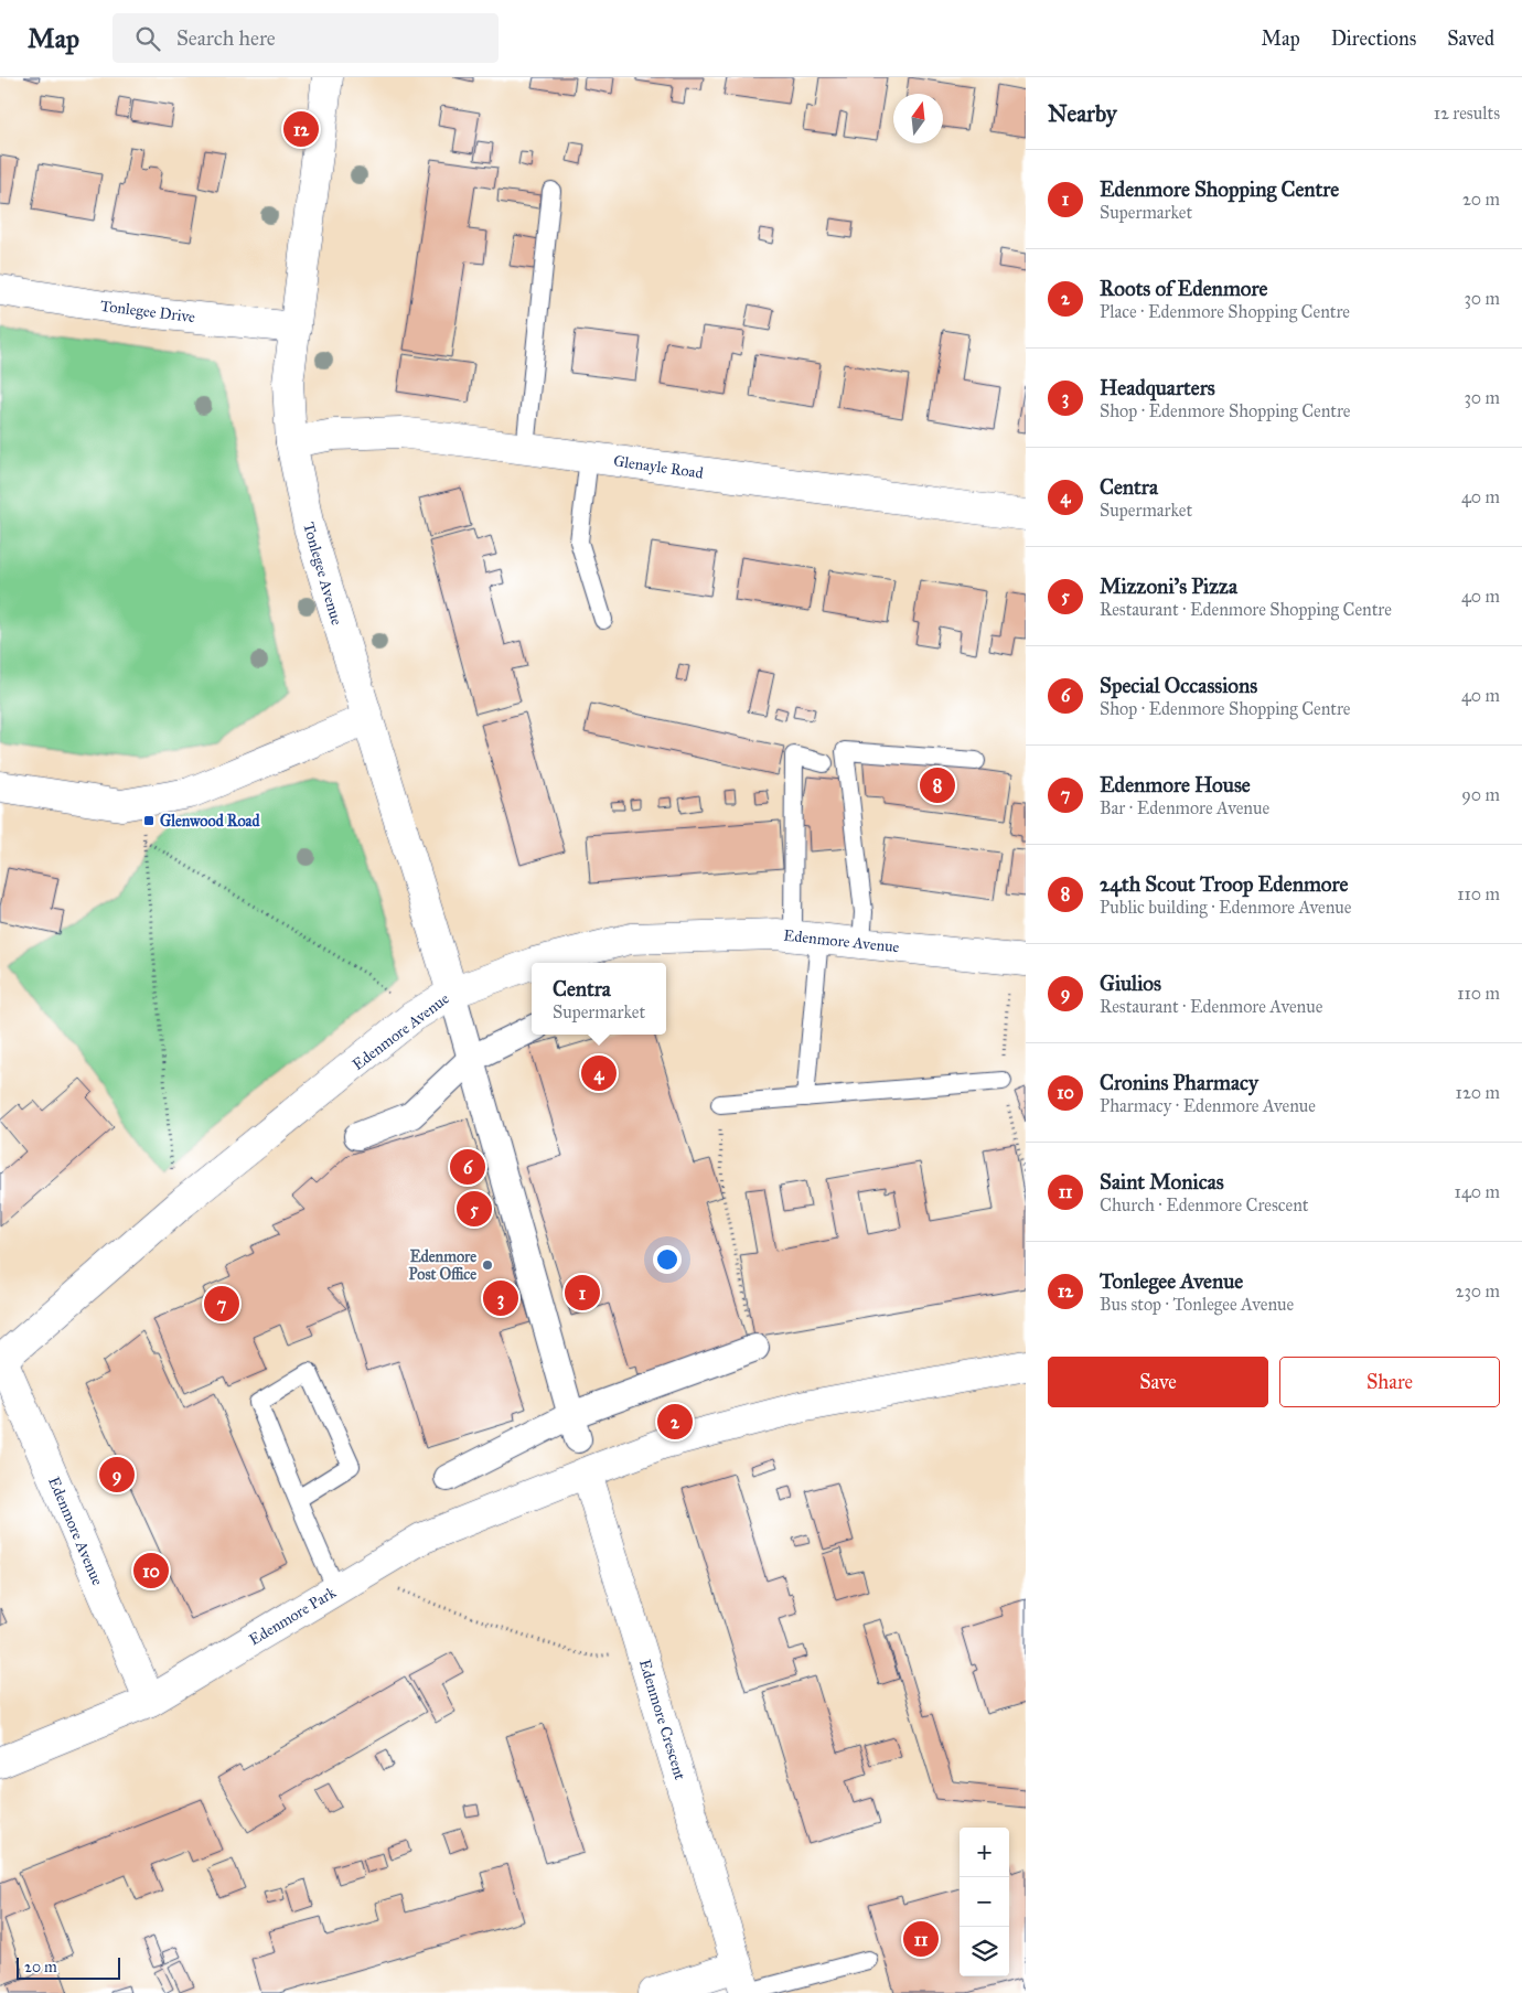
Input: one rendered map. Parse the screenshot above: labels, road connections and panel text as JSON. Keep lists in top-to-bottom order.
{
  "streets": {
    "street": [
      "Tonlegee Drive",
      "Glenayle Road",
      "Tonlegee Avenue",
      "Edenmore Avenue",
      "Edenmore Park",
      "Edenmore Crescent"
    ]
  },
  "crossings": [
    ["Tonlegee Drive", "Tonlegee Avenue"],
    ["Glenayle Road", "Tonlegee Avenue"],
    ["Tonlegee Avenue", "Edenmore Avenue"],
    ["Edenmore Avenue", "Edenmore Park"],
    ["Edenmore Park", "Edenmore Crescent"]
  ],
  "places": {
    "transit": ["Glenwood Road"],
    "other": ["Edenmore Post Office"]
  },
  "scale_bar": "20 m",
  "north": "top",
  "page": {
    "header": "Map",
    "search": "Search here",
    "nav": ["Map", "Directions", "Saved"],
    "heading": ["Nearby", "12 results"],
    "pins": [
      "12",
      "8",
      "4",
      "6",
      "5",
      "1",
      "3",
      "7",
      "2",
      "9",
      "10",
      "11"
    ],
    "list": [
      {
        "mark": "1",
        "name": "Edenmore Shopping Centre",
        "note": "Supermarket",
        "value": "20 m"
      },
      {
        "mark": "2",
        "name": "Roots of Edenmore",
        "note": "Place · Edenmore Shopping Centre",
        "value": "30 m"
      },
      {
        "mark": "3",
        "name": "Headquarters",
        "note": "Shop · Edenmore Shopping Centre",
        "value": "30 m"
      },
      {
        "mark": "4",
        "name": "Centra",
        "note": "Supermarket",
        "value": "40 m"
      },
      {
        "mark": "5",
        "name": "Mizzoni's Pizza",
        "note": "Restaurant · Edenmore Shopping Centre",
        "value": "40 m"
      },
      {
        "mark": "6",
        "name": "Special Occassions",
        "note": "Shop · Edenmore Shopping Centre",
        "value": "40 m"
      },
      {
        "mark": "7",
        "name": "Edenmore House",
        "note": "Bar · Edenmore Avenue",
        "value": "90 m"
      },
      {
        "mark": "8",
        "name": "24th Scout Troop Edenmore",
        "note": "Public building · Edenmore Avenue",
        "value": "110 m"
      },
      {
        "mark": "9",
        "name": "Giulios",
        "note": "Restaurant · Edenmore Avenue",
        "value": "110 m"
      },
      {
        "mark": "10",
        "name": "Cronins Pharmacy",
        "note": "Pharmacy · Edenmore Avenue",
        "value": "120 m"
      },
      {
        "mark": "11",
        "name": "Saint Monicas",
        "note": "Church · Edenmore Crescent",
        "value": "140 m"
      },
      {
        "mark": "12",
        "name": "Tonlegee Avenue",
        "note": "Bus stop · Tonlegee Avenue",
        "value": "230 m"
      }
    ],
    "popup": ["Centra", "Supermarket"],
    "buttons": ["Save", "Share"],
    "map_buttons": ["+", "−"],
    "scale": "20 m"
  }
}
